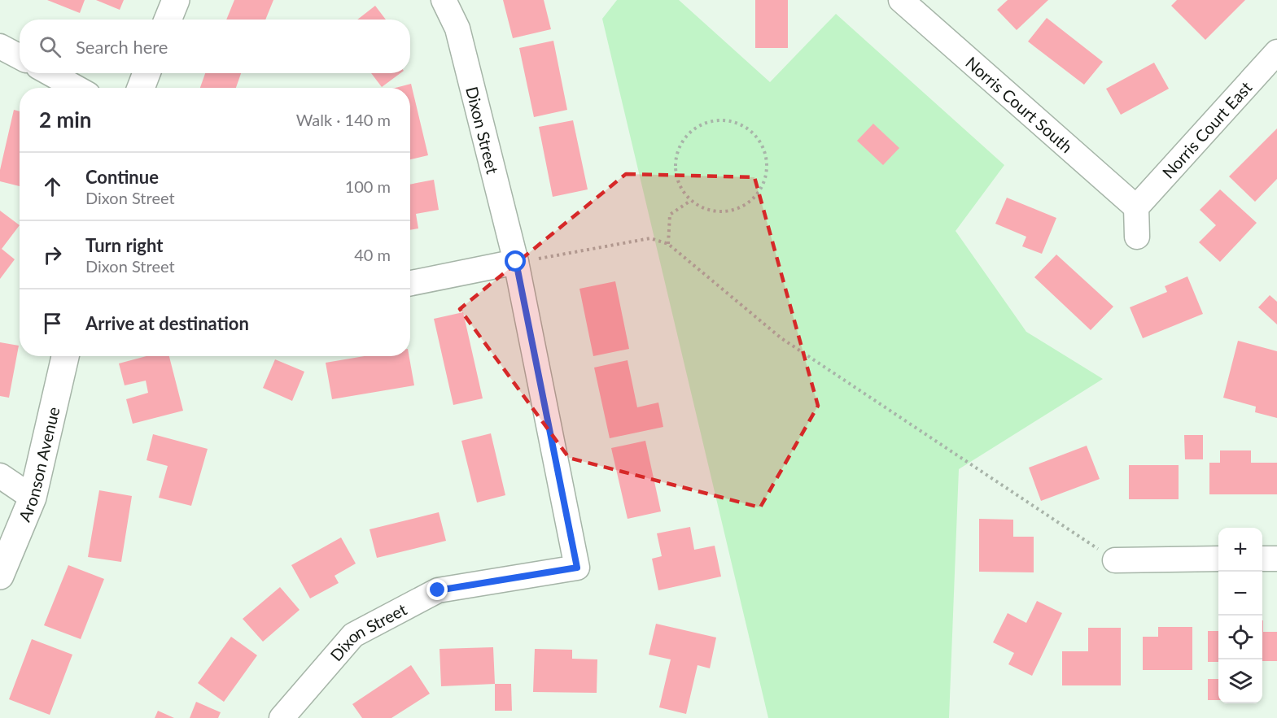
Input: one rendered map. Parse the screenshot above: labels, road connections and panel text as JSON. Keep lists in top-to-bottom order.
{
  "streets": {
    "street": [
      "Norris Court South",
      "Dixon Street",
      "Norris Court East",
      "Aronson Avenue"
    ]
  },
  "crossings": [
    ["Norris Court South", "Norris Court East"]
  ],
  "page": {
    "search": "Search here",
    "heading": ["2 min", "Walk · 140 m"],
    "list": [
      ["Continue", "Dixon Street", "100 m"],
      ["Turn right", "Dixon Street", "40 m"],
      "Arrive at destination"
    ],
    "map_buttons": ["+", "−"]
  }
}
